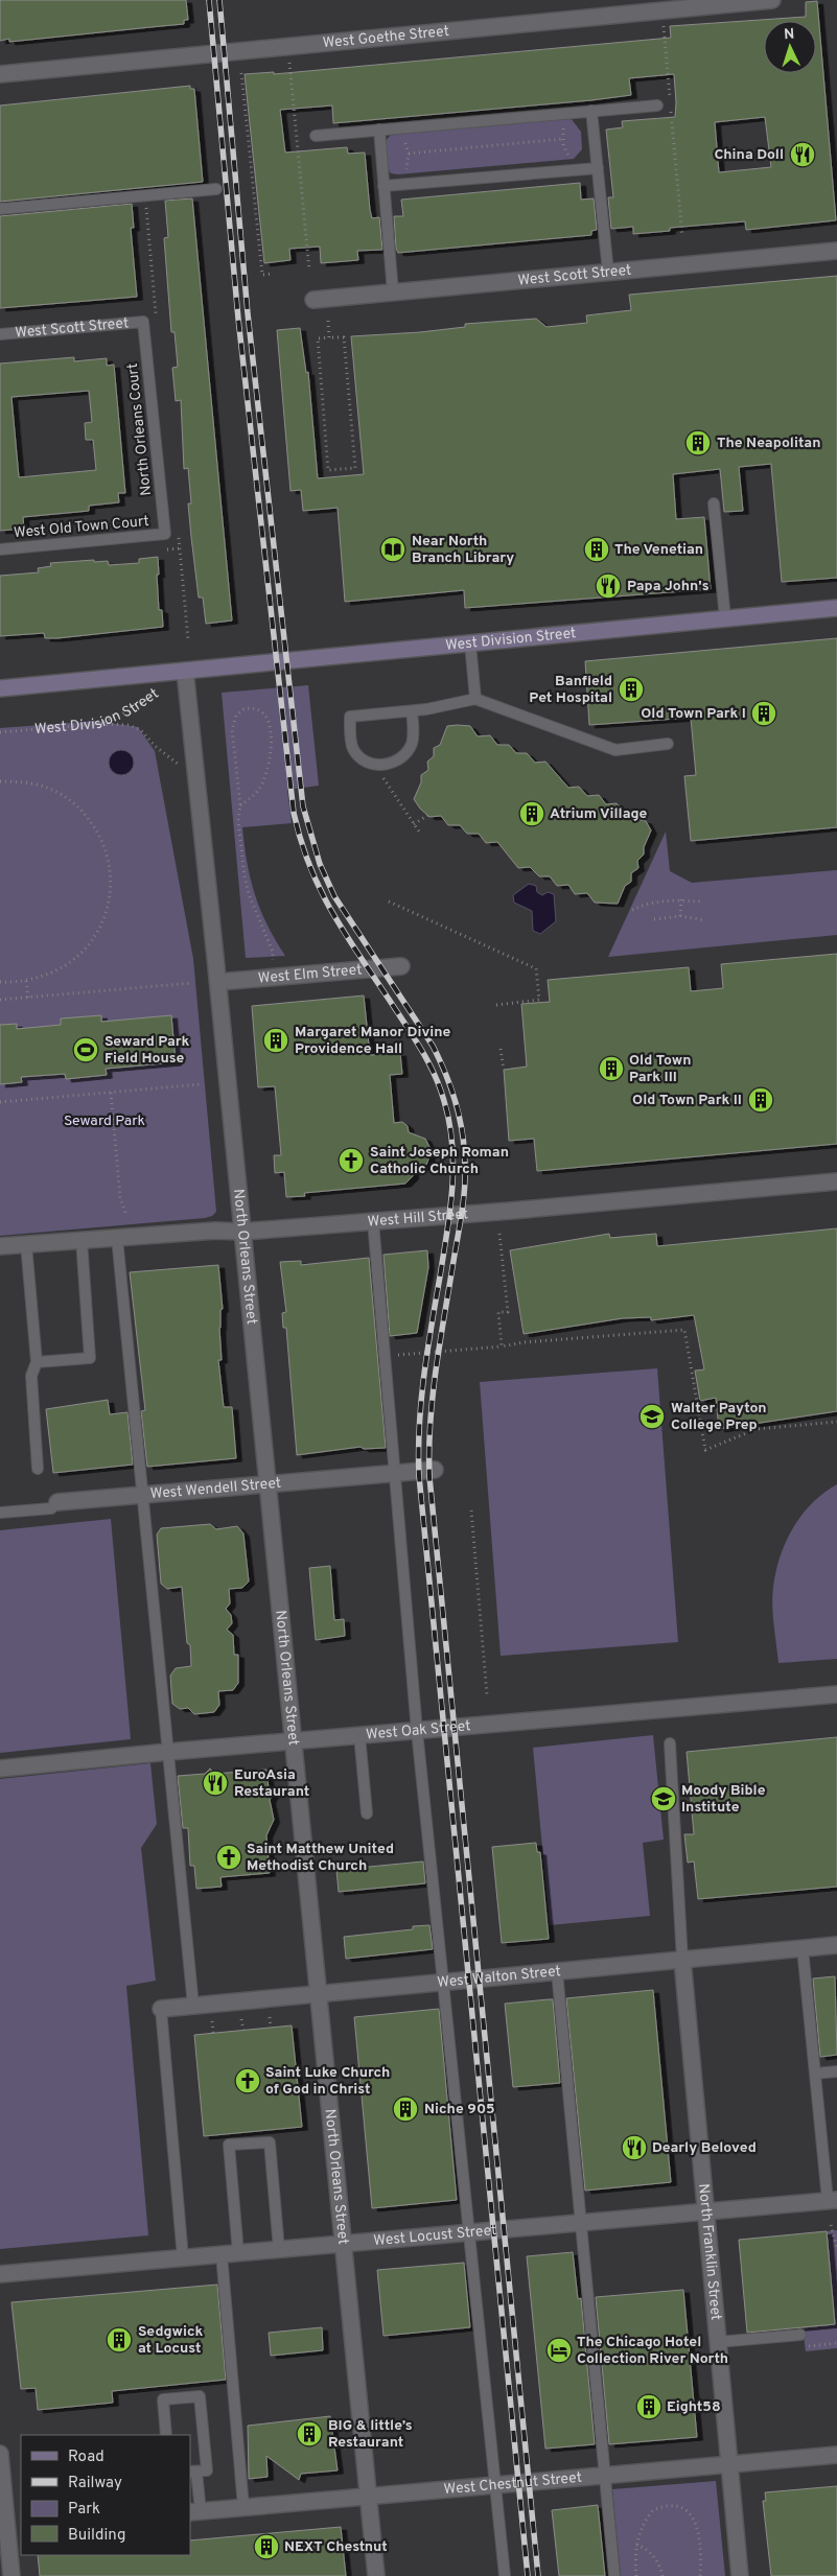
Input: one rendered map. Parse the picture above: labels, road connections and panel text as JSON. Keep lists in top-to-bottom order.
{
  "streets": {
    "main road": ["West Division Street"],
    "street": [
      "West Goethe Street",
      "West Scott Street",
      "West Elm Street",
      "West Hill Street",
      "North Orleans Street",
      "West Wendell Street",
      "West Oak Street",
      "West Walton Street",
      "West Locust Street",
      "North Franklin Street",
      "West Chestnut Street"
    ],
    "lane": ["North Orleans Court", "West Old Town Court"]
  },
  "crossings": [
    ["West Scott Street", "North Orleans Court"],
    ["North Orleans Court", "West Old Town Court"],
    ["West Division Street", "North Orleans Street"],
    ["West Elm Street", "North Orleans Street"],
    ["West Hill Street", "North Orleans Street"],
    ["North Orleans Street", "West Wendell Street"],
    ["North Orleans Street", "West Oak Street"],
    ["North Orleans Street", "West Walton Street"],
    ["North Orleans Street", "West Locust Street"],
    ["North Orleans Street", "West Chestnut Street"],
    ["West Walton Street", "North Franklin Street"],
    ["West Locust Street", "North Franklin Street"],
    ["North Franklin Street", "West Chestnut Street"]
  ],
  "parks": ["Seward Park"],
  "places": {
    "restaurant": [
      "China Doll",
      "Papa John's",
      "EuroAsia Restaurant",
      "Dearly Beloved"
    ],
    "building": [
      "The Neapolitan",
      "The Venetian",
      "Banfield Pet Hospital",
      "Old Town Park I",
      "Atrium Village",
      "Margaret Manor Divine Providence Hall",
      "Old Town Park III",
      "Old Town Park II",
      "Niche 905",
      "Sedgwick at Locust",
      "Eight58",
      "BIG & little’s Restaurant",
      "NEXT Chestnut"
    ],
    "library": ["Near North Branch Library"],
    "sports": ["Seward Park Field House"],
    "church": ["Saint Joseph Roman Catholic Church", "Saint Matthew United Methodist Church", "Saint Luke Church of God in Christ"],
    "school or university": ["Walter Payton College Prep", "Moody Bible Institute"],
    "hotel": ["The Chicago Hotel Collection River North"]
  },
  "legend": [
    "Road",
    "Railway",
    "Park",
    "Building"
  ],
  "north": "top"
}
